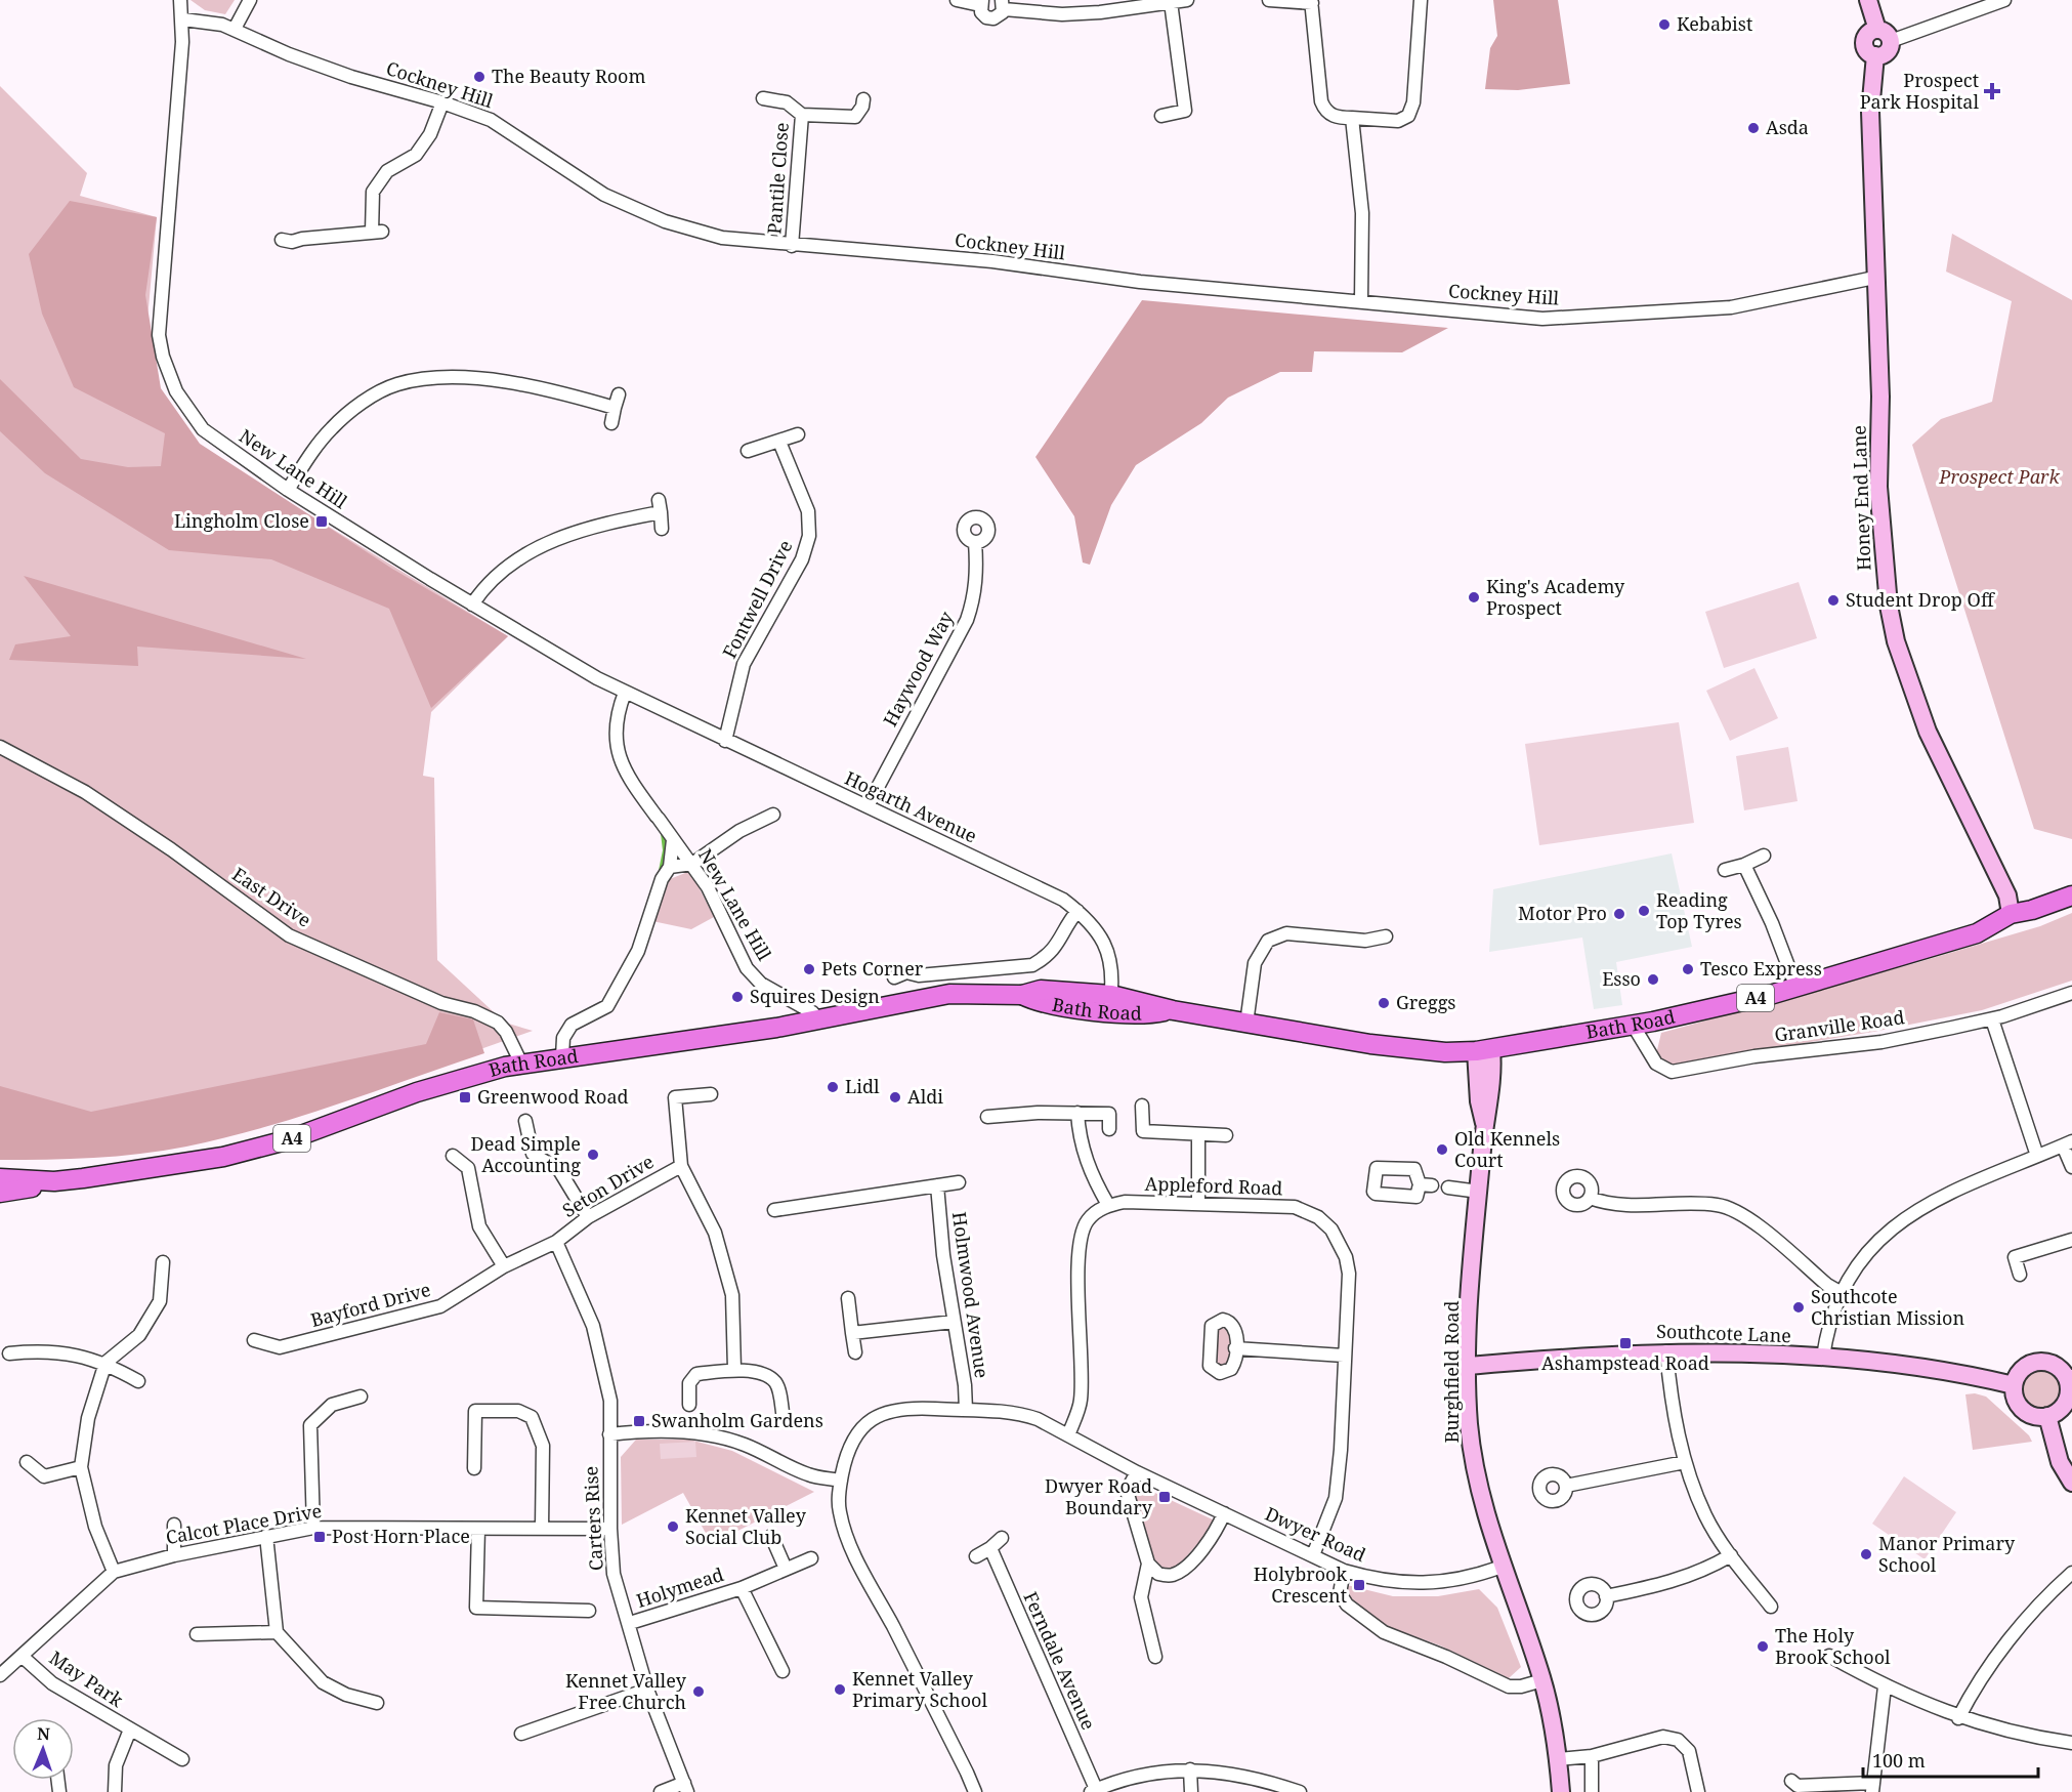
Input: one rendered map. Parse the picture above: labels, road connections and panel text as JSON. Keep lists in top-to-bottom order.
{
  "streets": {
    "main road": ["A4", "Bath Road"],
    "street": [
      "Cockney Hill",
      "Pantile Close",
      "New Lane Hill",
      "Honey End Lane",
      "Fontwell Drive",
      "Haywood Way",
      "Hogarth Avenue",
      "East Drive",
      "Granville Road",
      "Seton Drive",
      "Appleford Road",
      "Holmwood Avenue",
      "Bayford Drive",
      "Southcote Lane",
      "Burghfield Road",
      "Carters Rise",
      "Calcot Place Drive",
      "Dwyer Road",
      "Holymead",
      "Ferndale Avenue",
      "May Park"
    ]
  },
  "crossings": [
    ["Cockney Hill", "Pantile Close"],
    ["Cockney Hill", "New Lane Hill"],
    ["Cockney Hill", "Honey End Lane"],
    ["New Lane Hill", "Hogarth Avenue"],
    ["New Lane Hill", "Bath Road"],
    ["Honey End Lane", "Bath Road"],
    ["Fontwell Drive", "Hogarth Avenue"],
    ["Haywood Way", "Hogarth Avenue"],
    ["Hogarth Avenue", "Bath Road"],
    ["East Drive", "Bath Road"],
    ["Bath Road", "Granville Road"],
    ["Bath Road", "Burghfield Road"],
    ["Seton Drive", "Bayford Drive"],
    ["Seton Drive", "Carters Rise"],
    ["Appleford Road", "Dwyer Road"],
    ["Holmwood Avenue", "Dwyer Road"],
    ["Bayford Drive", "Carters Rise"],
    ["Southcote Lane", "Burghfield Road"],
    ["Burghfield Road", "Dwyer Road"],
    ["Carters Rise", "Calcot Place Drive"],
    ["Carters Rise", "Holymead"],
    ["Calcot Place Drive", "May Park"]
  ],
  "parks": ["Prospect Park"],
  "places": {
    "other": [
      "Kebabist",
      "The Beauty Room",
      "Asda",
      "King's Academy Prospect",
      "Student Drop Off",
      "Reading Top Tyres",
      "Motor Pro",
      "Pets Corner",
      "Tesco Express",
      "Esso",
      "Squires Design",
      "Greggs",
      "Lidl",
      "Aldi",
      "Old Kennels Court",
      "Dead Simple Accounting",
      "Southcote Christian Mission",
      "Kennet Valley Social Club",
      "Manor Primary School",
      "The Holy Brook School",
      "Kennet Valley Primary School",
      "Kennet Valley Free Church"
    ],
    "health": ["Prospect Park Hospital"],
    "transit": [
      "Lingholm Close",
      "Greenwood Road",
      "Ashampstead Road",
      "Swanholm Gardens",
      "Dwyer Road Boundary",
      "Post Horn Place",
      "Holybrook Crescent"
    ]
  },
  "scale_bar": "100 m",
  "north": "top"
}
